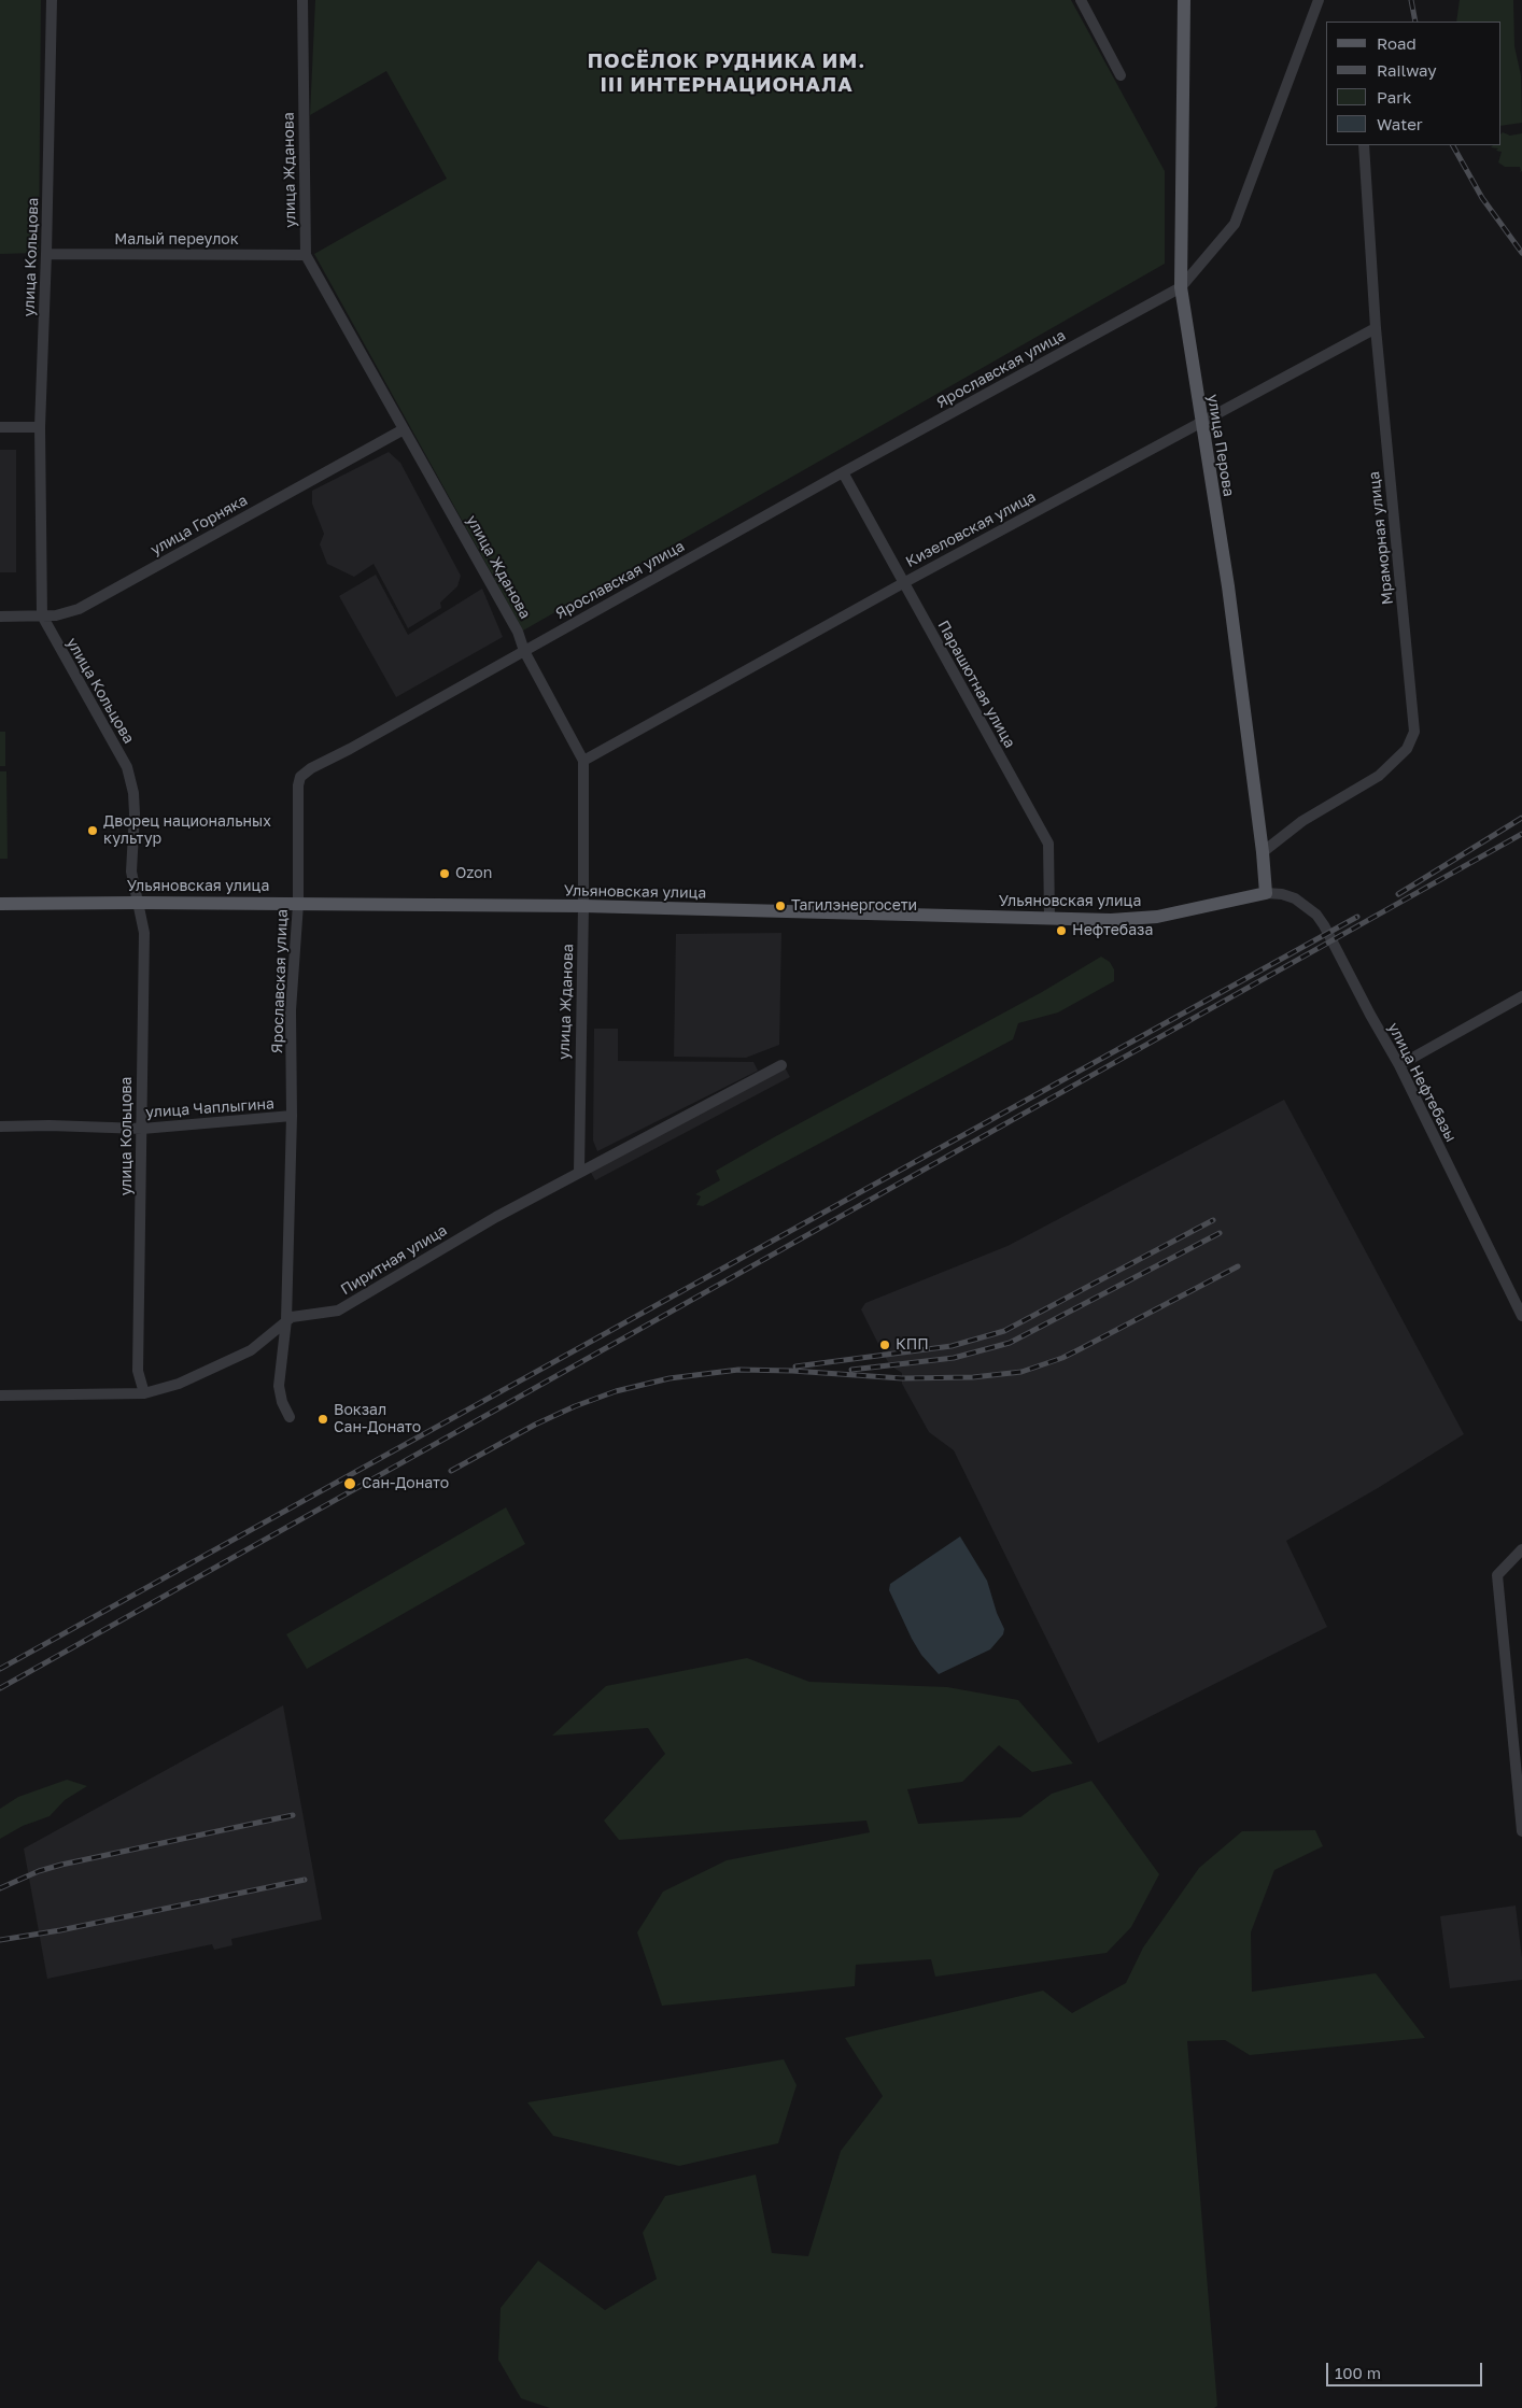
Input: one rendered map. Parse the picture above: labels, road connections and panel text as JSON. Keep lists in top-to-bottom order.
{
  "streets": {
    "main road": ["улица Перова", "Ульяновская улица"],
    "street": [
      "улица Жданова",
      "Малый переулок",
      "улица Кольцова",
      "Ярославская улица",
      "улица Горняка",
      "Кизеловская улица",
      "Мраморная улица",
      "Парашютная улица",
      "улица Нефтебазы",
      "улица Чаплыгина",
      "Пиритная улица"
    ]
  },
  "crossings": [
    ["улица Жданова", "Малый переулок"],
    ["улица Жданова", "Ярославская улица"],
    ["улица Жданова", "улица Горняка"],
    ["улица Жданова", "Кизеловская улица"],
    ["улица Жданова", "Ульяновская улица"],
    ["улица Жданова", "Пиритная улица"],
    ["Малый переулок", "улица Кольцова"],
    ["улица Кольцова", "улица Горняка"],
    ["улица Кольцова", "Ульяновская улица"],
    ["улица Кольцова", "улица Чаплыгина"],
    ["Ярославская улица", "улица Перова"],
    ["Ярославская улица", "Парашютная улица"],
    ["Ярославская улица", "Ульяновская улица"],
    ["Ярославская улица", "улица Чаплыгина"],
    ["Ярославская улица", "Пиритная улица"],
    ["улица Перова", "Кизеловская улица"],
    ["улица Перова", "Мраморная улица"],
    ["улица Перова", "Ульяновская улица"],
    ["улица Перова", "улица Нефтебазы"],
    ["Кизеловская улица", "Мраморная улица"],
    ["Кизеловская улица", "Парашютная улица"],
    ["Парашютная улица", "Ульяновская улица"],
    ["Ульяновская улица", "улица Нефтебазы"]
  ],
  "districts": ["ПОСЁЛОК РУДНИКА ИМ. III ИНТЕРНАЦИОНАЛА"],
  "places": [
    "Дворец национальных культур",
    "Ozon",
    "Тагилэнергосети",
    "Нефтебаза",
    "КПП",
    "Вокзал Сан-Донато",
    "Сан-Донато"
  ],
  "legend": [
    "Road",
    "Railway",
    "Park",
    "Water"
  ],
  "scale_bar": "100 m"
}
